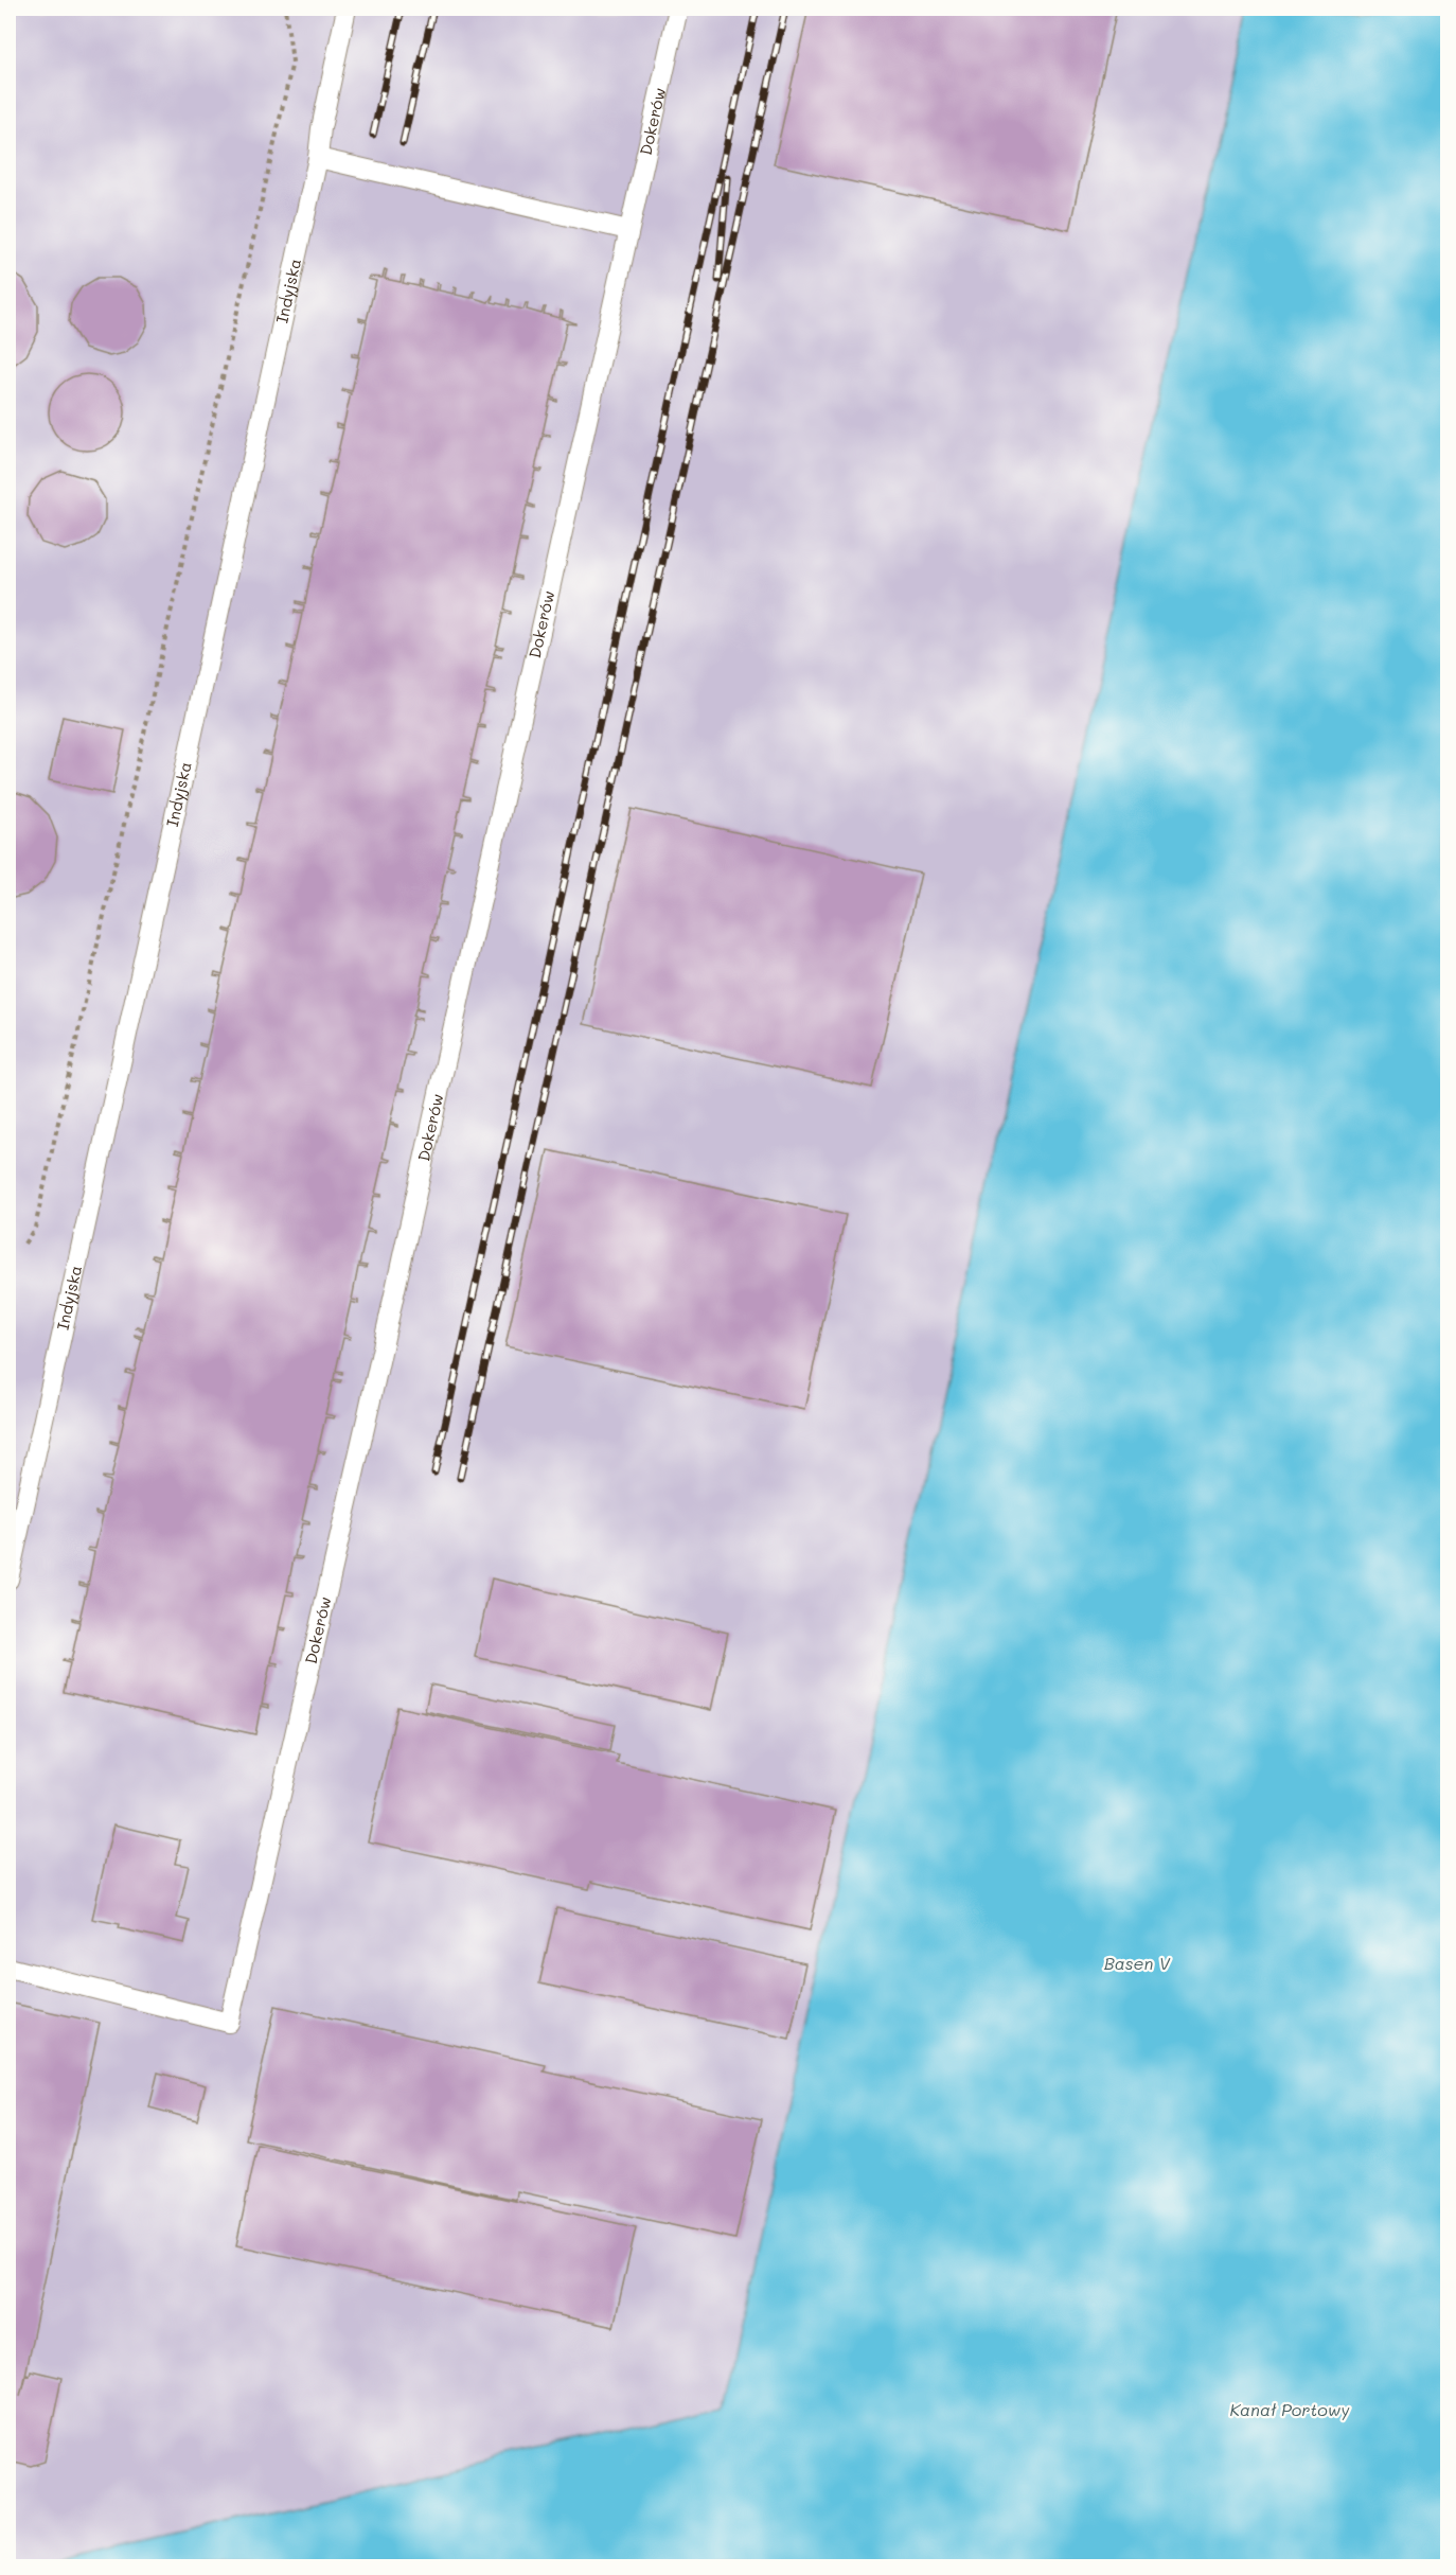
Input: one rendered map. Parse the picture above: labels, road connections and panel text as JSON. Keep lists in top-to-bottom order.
{
  "streets": {
    "lane": ["Dokerów", "Indyjska"]
  },
  "water": ["Basen V", "Kanał Portowy"]
}
